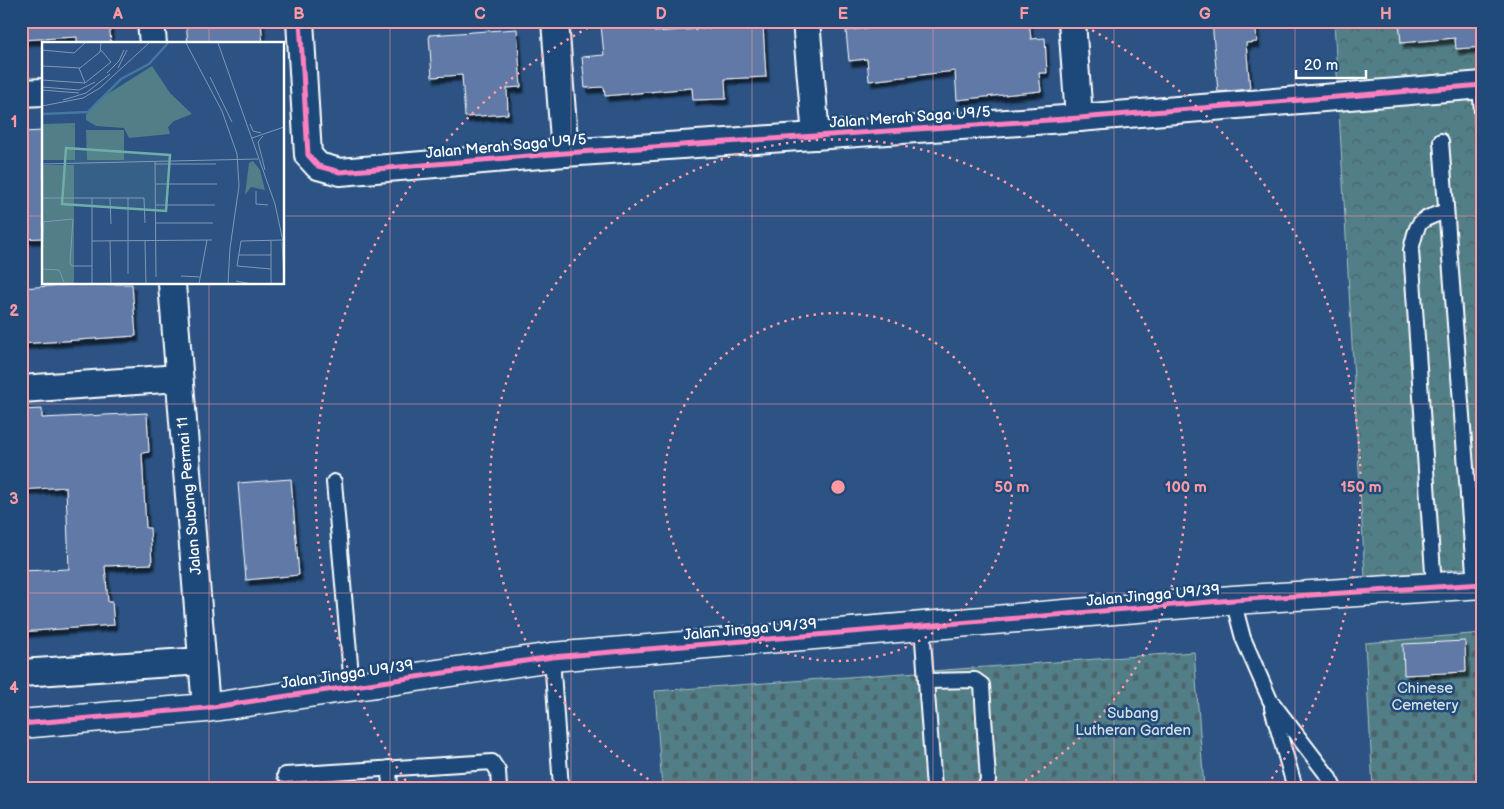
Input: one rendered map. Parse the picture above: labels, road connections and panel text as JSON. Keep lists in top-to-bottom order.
{
  "streets": {
    "street": ["Jalan Merah Saga U9/5", "Jalan Subang Permai 11", "Jalan Jingga U9/39"]
  },
  "crossings": [
    ["Jalan Subang Permai 11", "Jalan Jingga U9/39"]
  ],
  "parks": ["Chinese Cemetery", "Subang Lutheran Garden"],
  "scale_bar": "20 m",
  "grid": {
    "columns": [
      "A",
      "B",
      "C",
      "D",
      "E",
      "F",
      "G",
      "H"
    ],
    "rows": [
      "1",
      "2",
      "3",
      "4"
    ]
  },
  "rings": ["50 m", "100 m", "150 m"]
}
